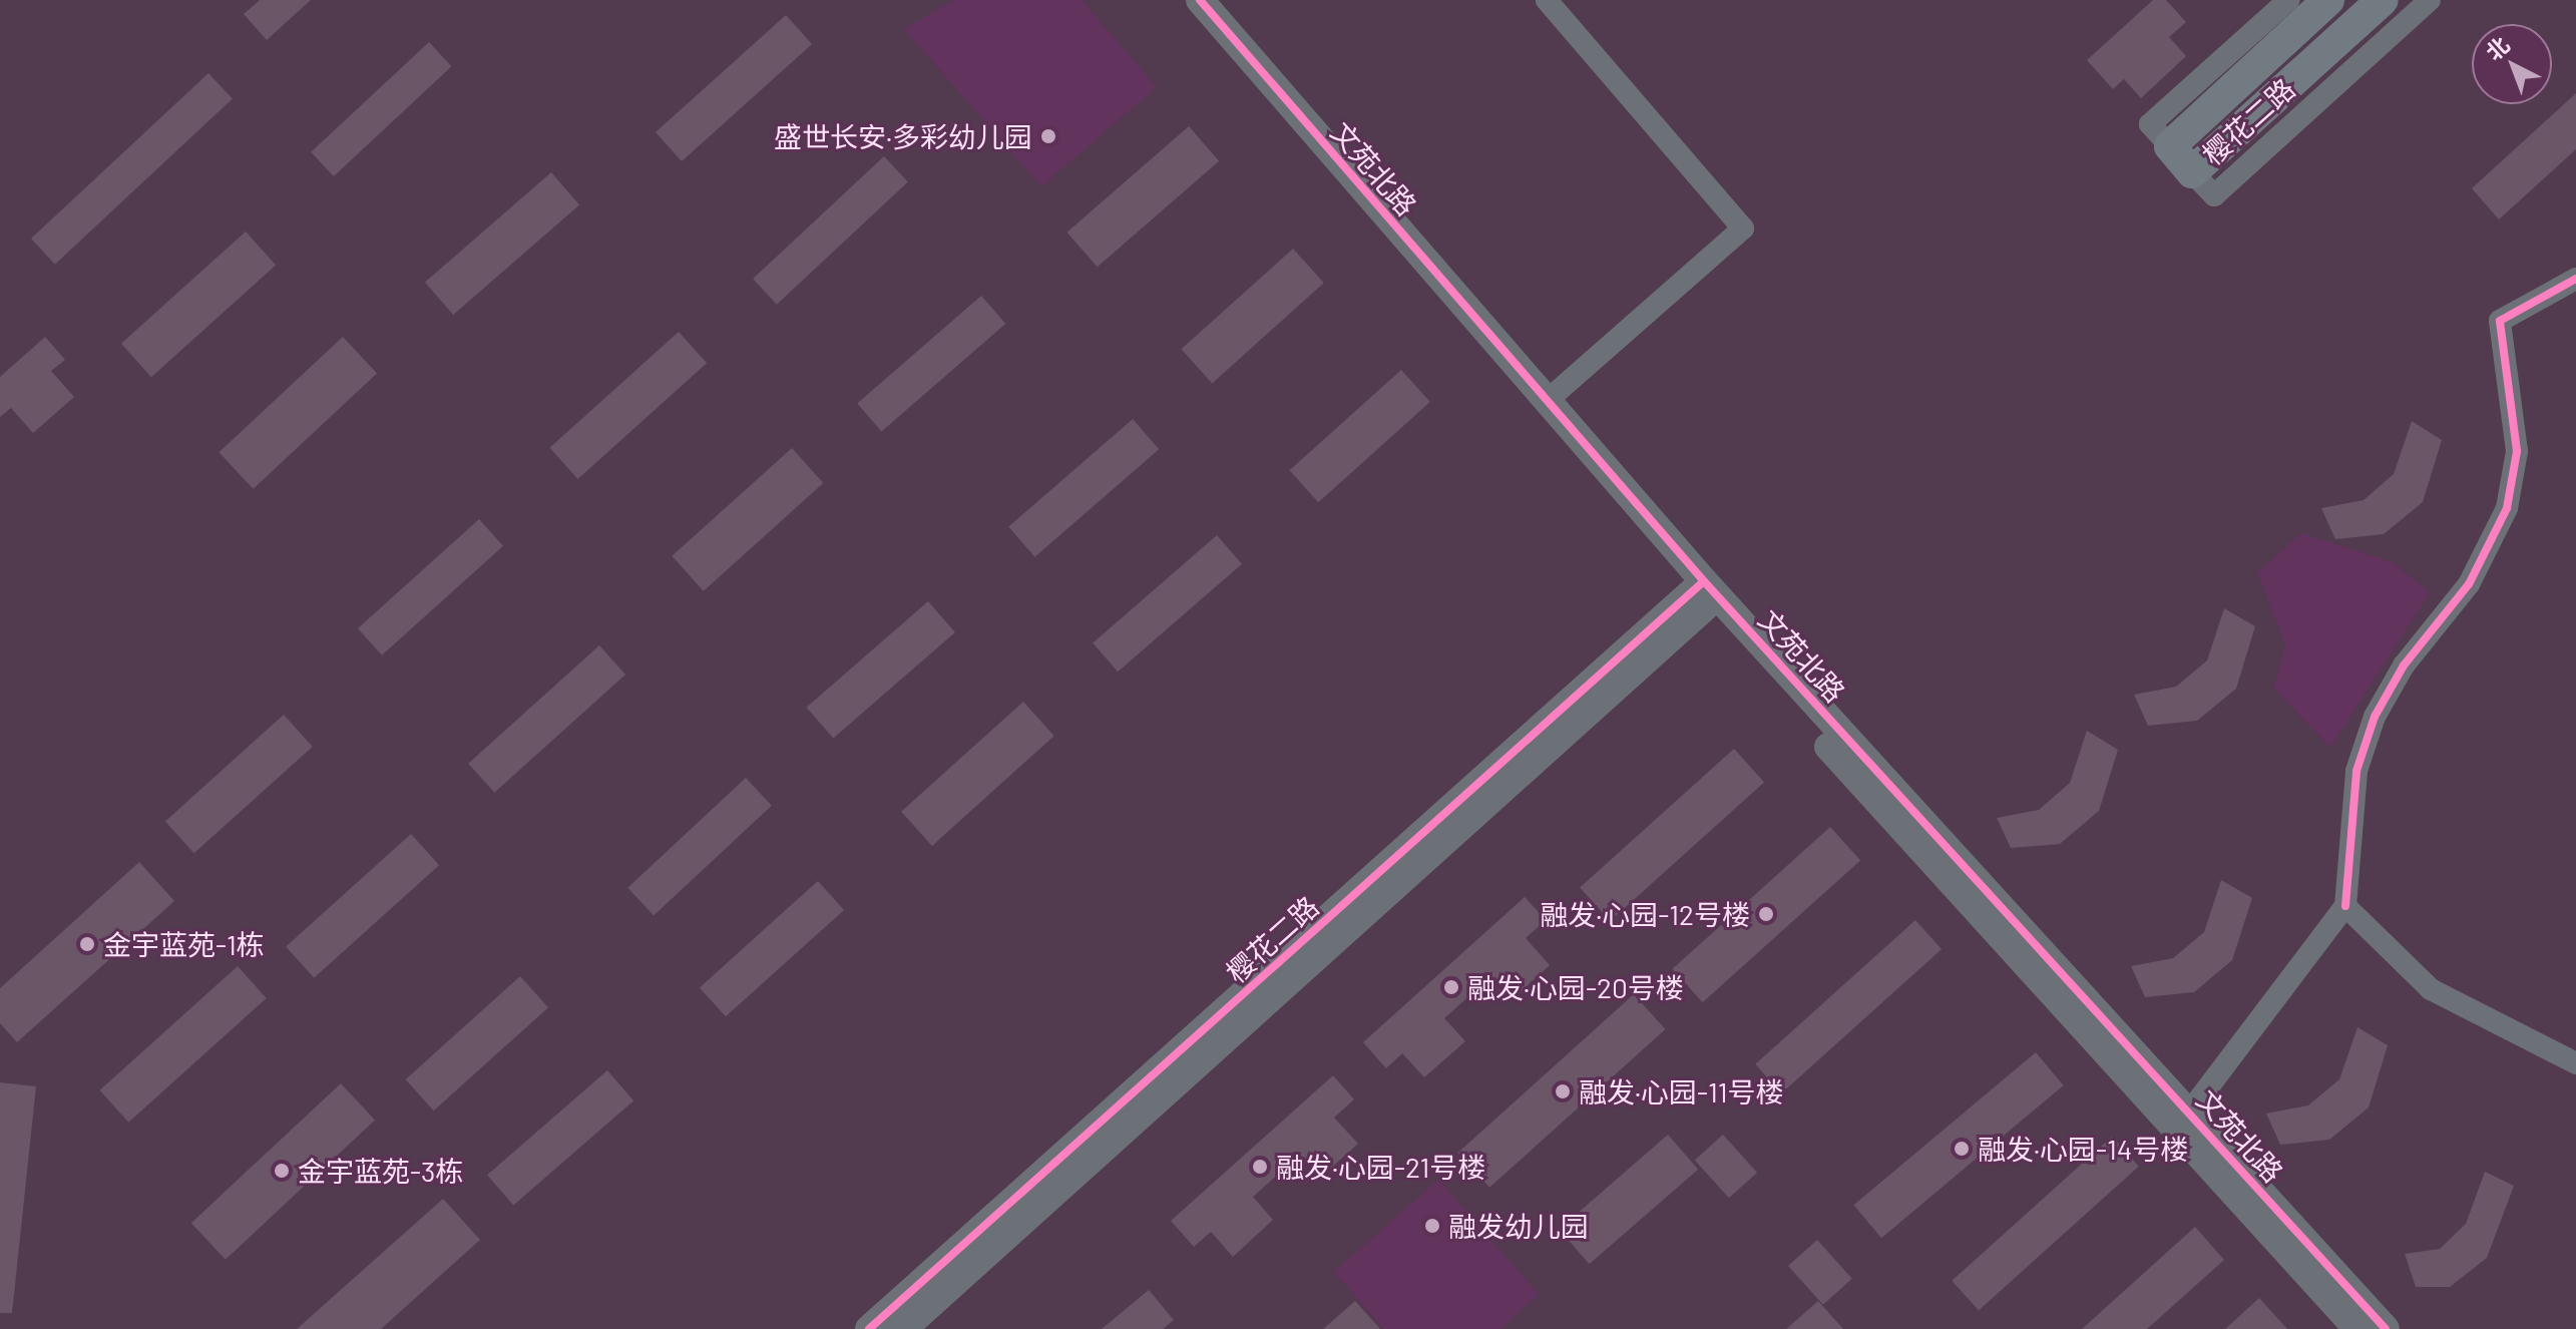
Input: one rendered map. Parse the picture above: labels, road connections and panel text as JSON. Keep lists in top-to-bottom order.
{
  "streets": {
    "main road": ["樱花二路"],
    "street": ["文苑北路"]
  },
  "crossings": [
    ["樱花二路", "文苑北路"]
  ],
  "places": [
    "盛世长安·多彩幼儿园",
    "融发·心园-12号楼",
    "金宇蓝苑-1栋",
    "融发·心园-20号楼",
    "融发·心园-11号楼",
    "融发·心园-14号楼",
    "融发·心园-21号楼",
    "金宇蓝苑-3栋",
    "融发幼儿园"
  ],
  "north": "top left"
}
